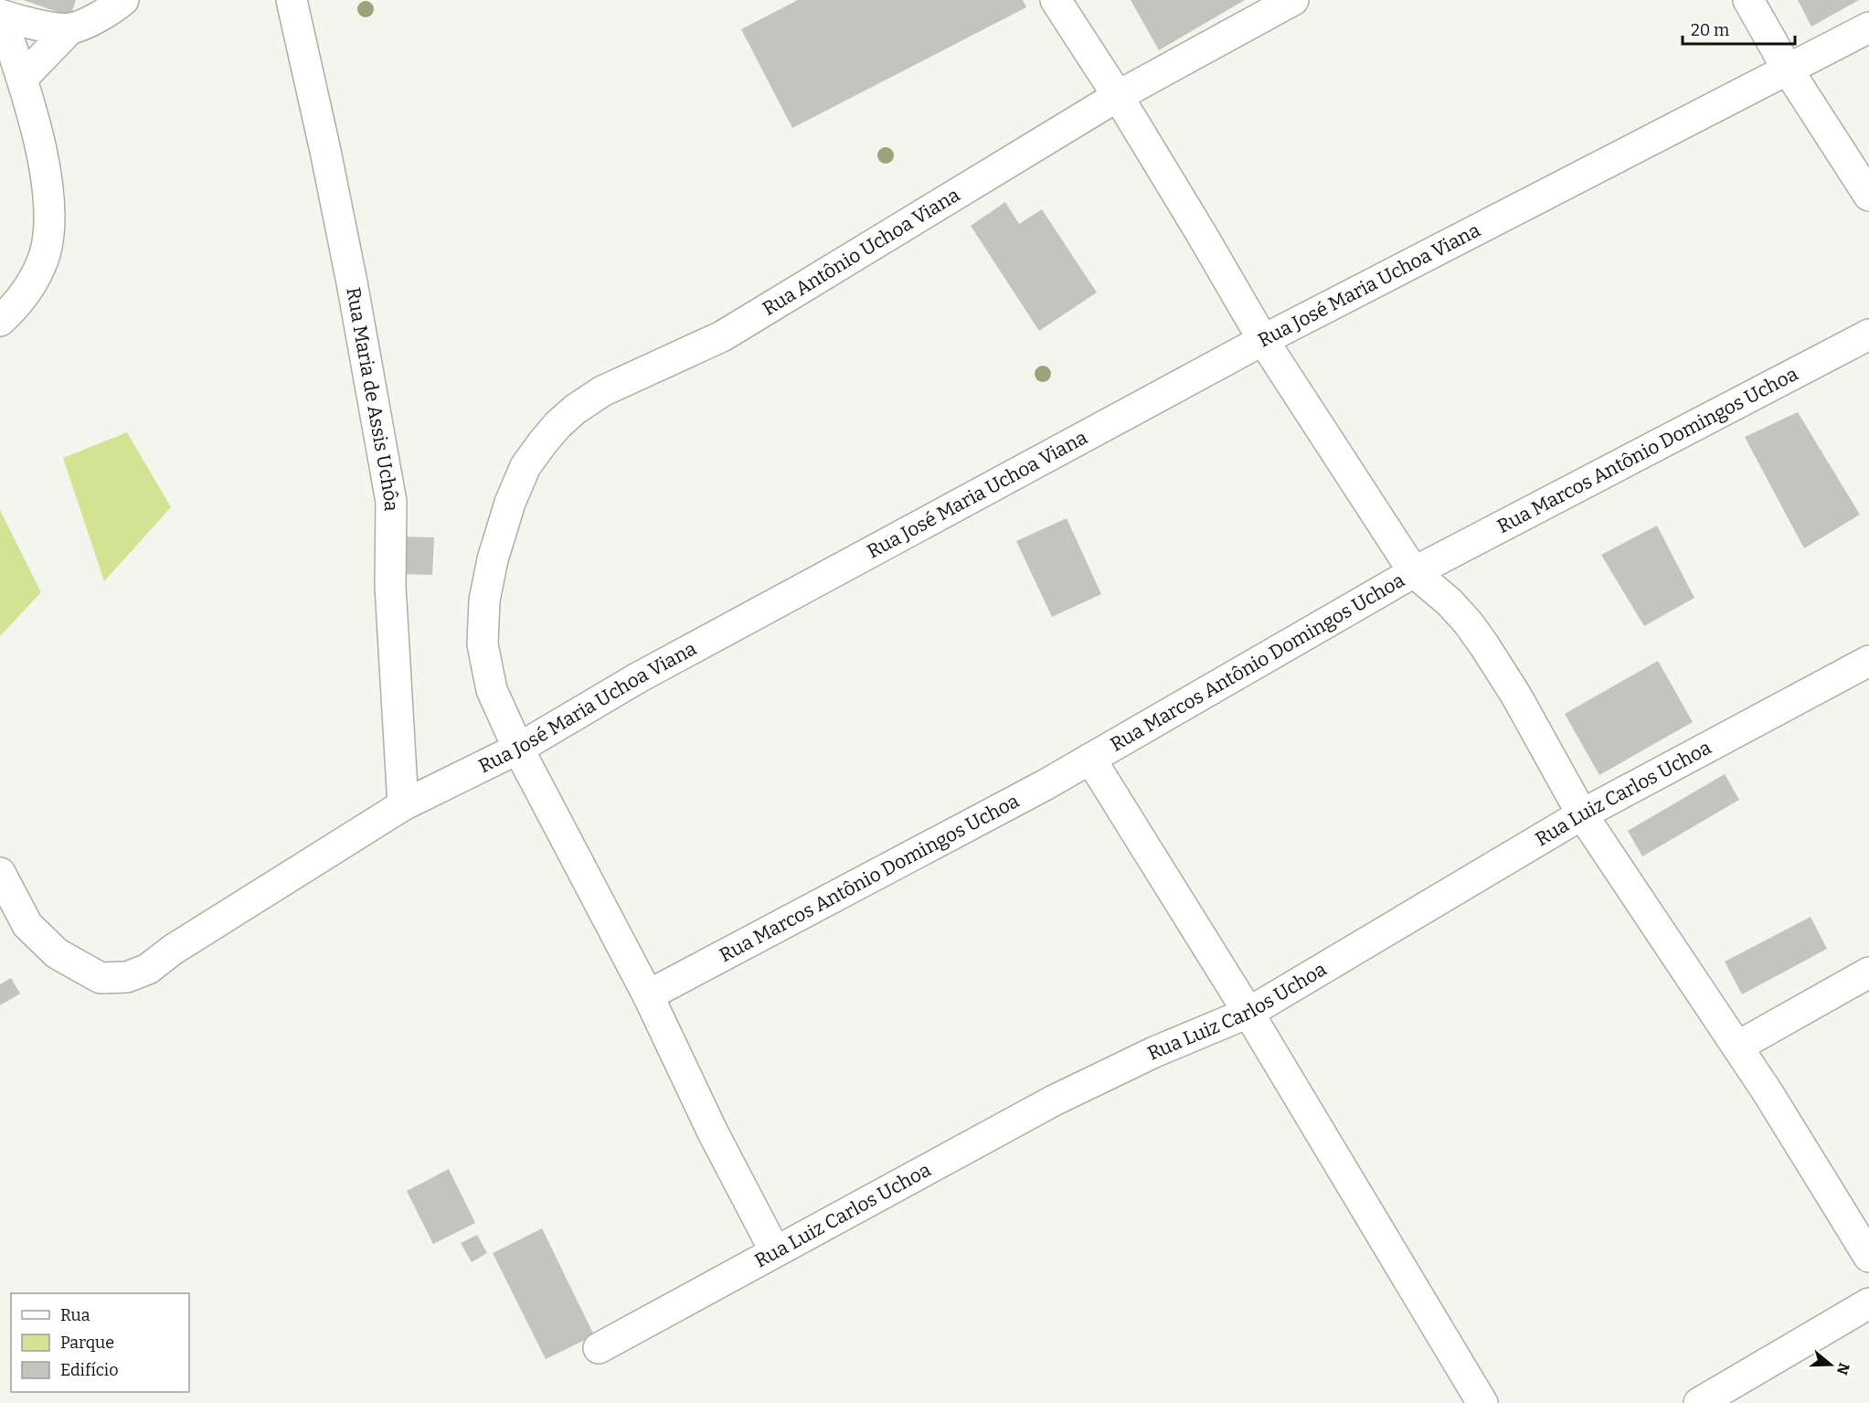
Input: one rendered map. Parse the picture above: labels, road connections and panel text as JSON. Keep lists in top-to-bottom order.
{
  "streets": {
    "street": [
      "Rua Antônio Uchoa Viana",
      "Rua José Maria Uchoa Viana",
      "Rua Maria de Assis Uchôa",
      "Rua Marcos Antônio Domingos Uchoa",
      "Rua Luiz Carlos Uchoa"
    ]
  },
  "crossings": [
    ["Rua Antônio Uchoa Viana", "Rua José Maria Uchoa Viana"],
    ["Rua Antônio Uchoa Viana", "Rua Marcos Antônio Domingos Uchoa"],
    ["Rua Antônio Uchoa Viana", "Rua Luiz Carlos Uchoa"],
    ["Rua José Maria Uchoa Viana", "Rua Maria de Assis Uchôa"]
  ],
  "legend": ["Rua", "Parque", "Edifício"],
  "scale_bar": "20 m",
  "north": "right"
}
